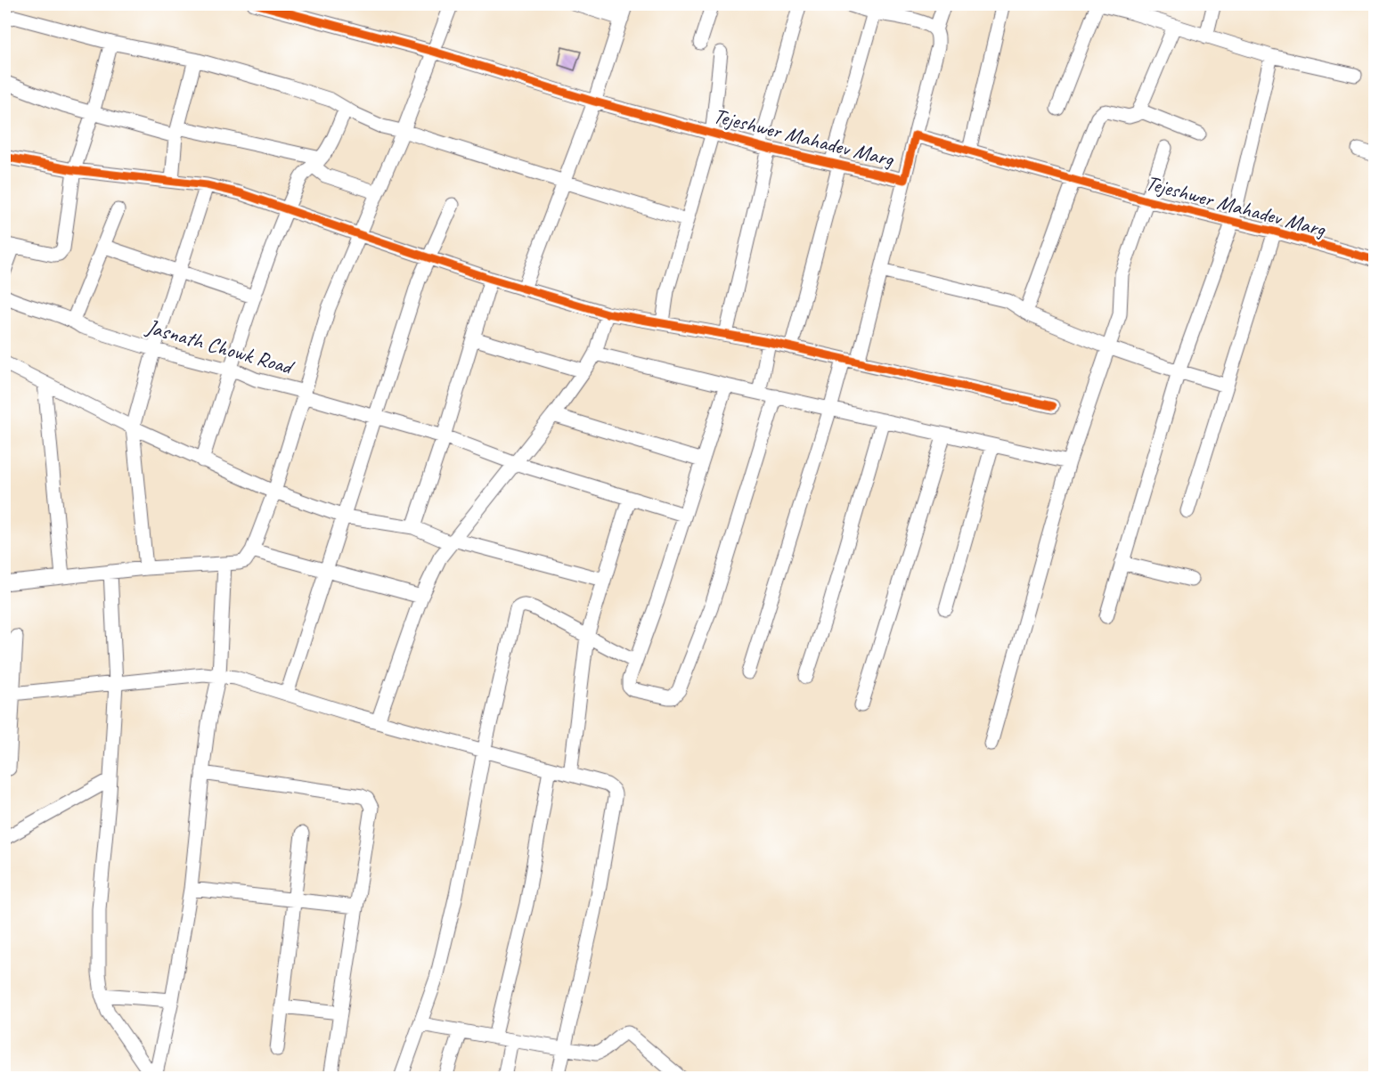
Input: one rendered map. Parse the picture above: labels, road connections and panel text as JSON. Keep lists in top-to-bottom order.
{
  "streets": {
    "street": ["Tejeshwer Mahadev Marg", "Jasnath Chowk Road"]
  },
  "crossings": [
    ["Tejeshwer Mahadev Marg", "Jasnath Chowk Road"]
  ]
}
